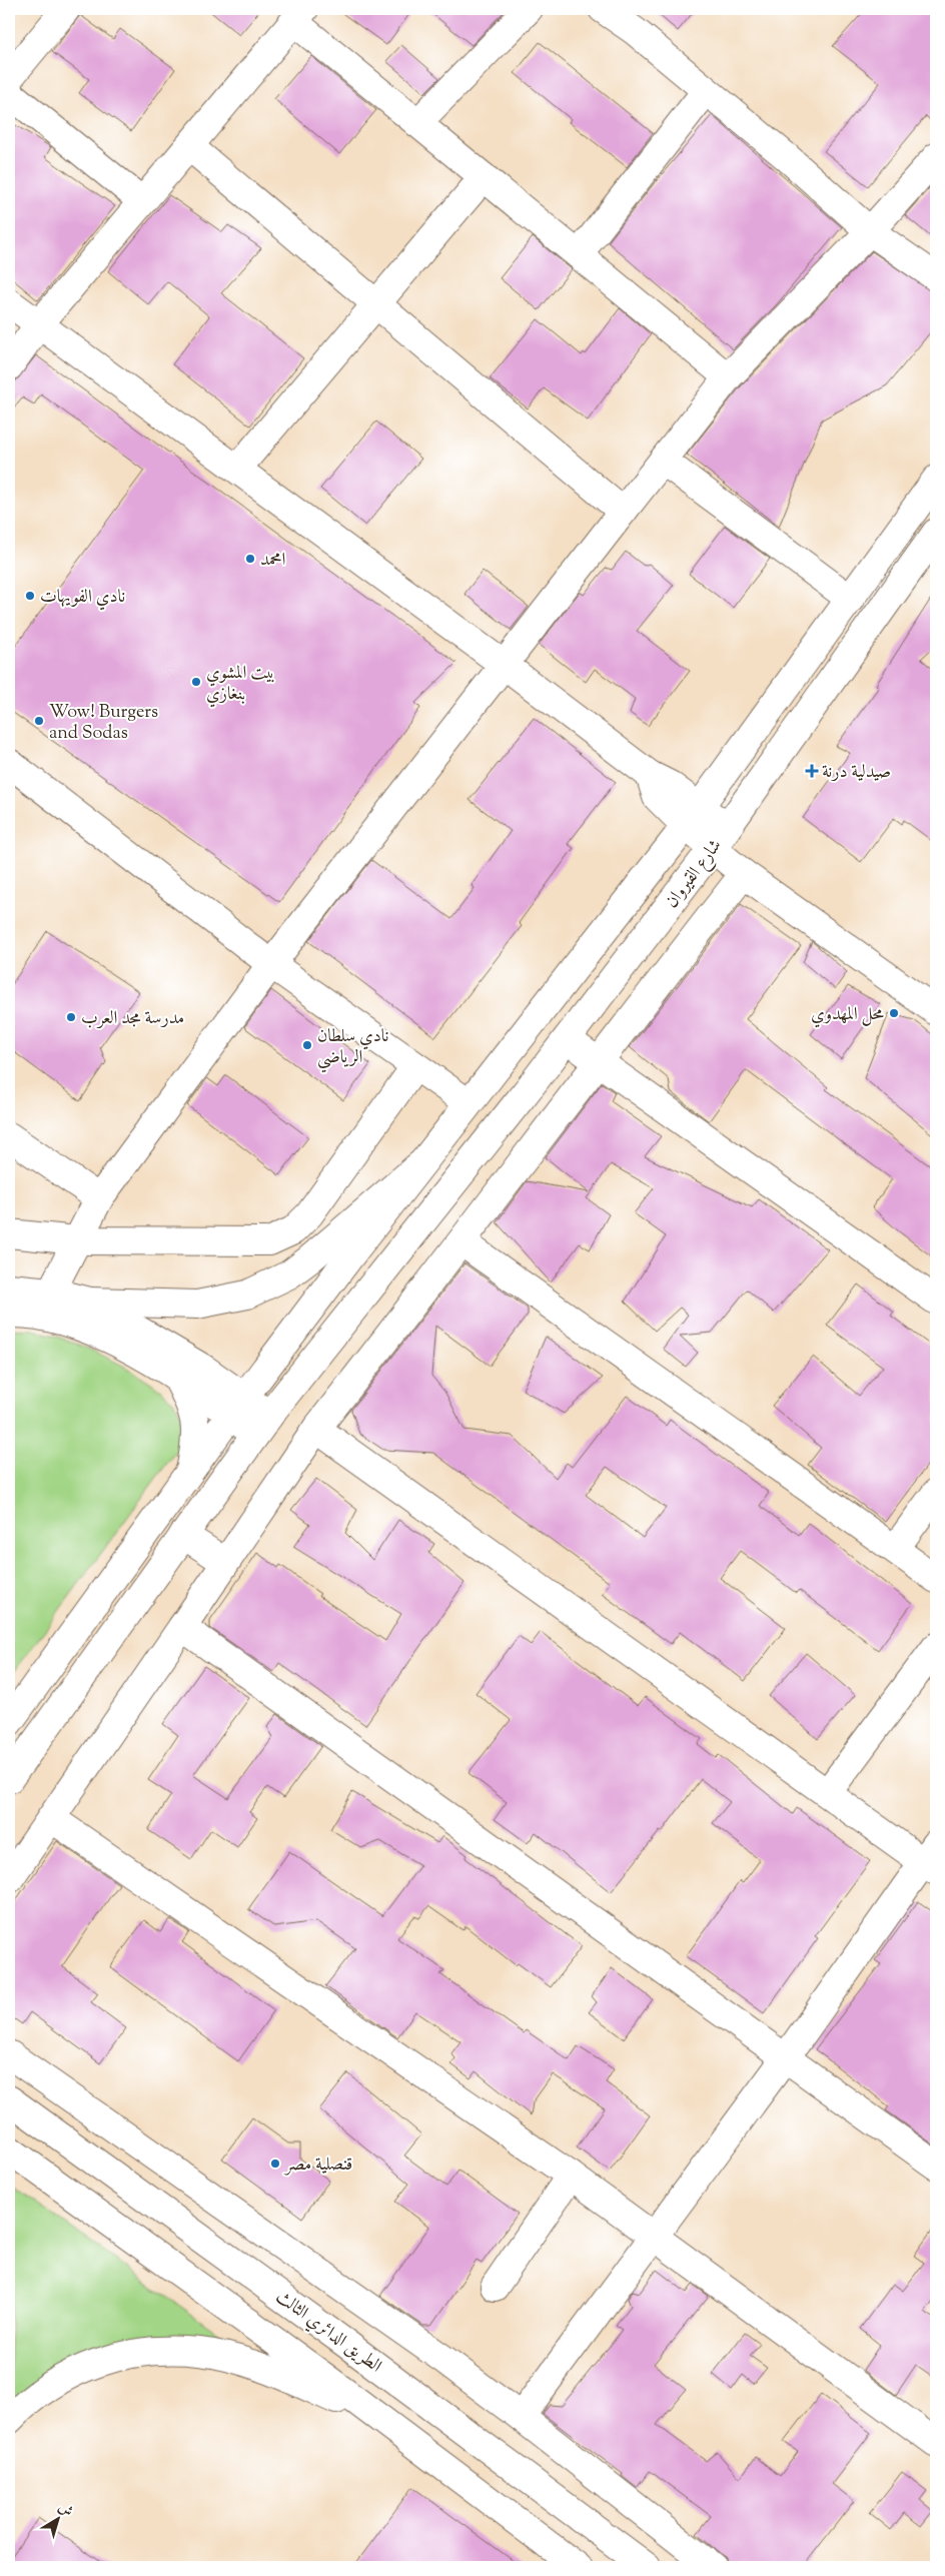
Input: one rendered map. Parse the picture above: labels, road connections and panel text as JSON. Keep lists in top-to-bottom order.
{
  "streets": {
    "main road": ["شارع القيروان", "الطريق الدائري الثالث"]
  },
  "places": {
    "other": [
      "امحمد",
      "نادي الفويهات",
      "بيت المشوي بنغازي",
      "Wow! Burgers and Sodas",
      "محل المهدوي",
      "مدرسة مجد العرب",
      "نادي سلطان الرياضي",
      "قنصلية مصر"
    ],
    "health": ["صيدلية درنة"]
  },
  "north": "top right"
}
